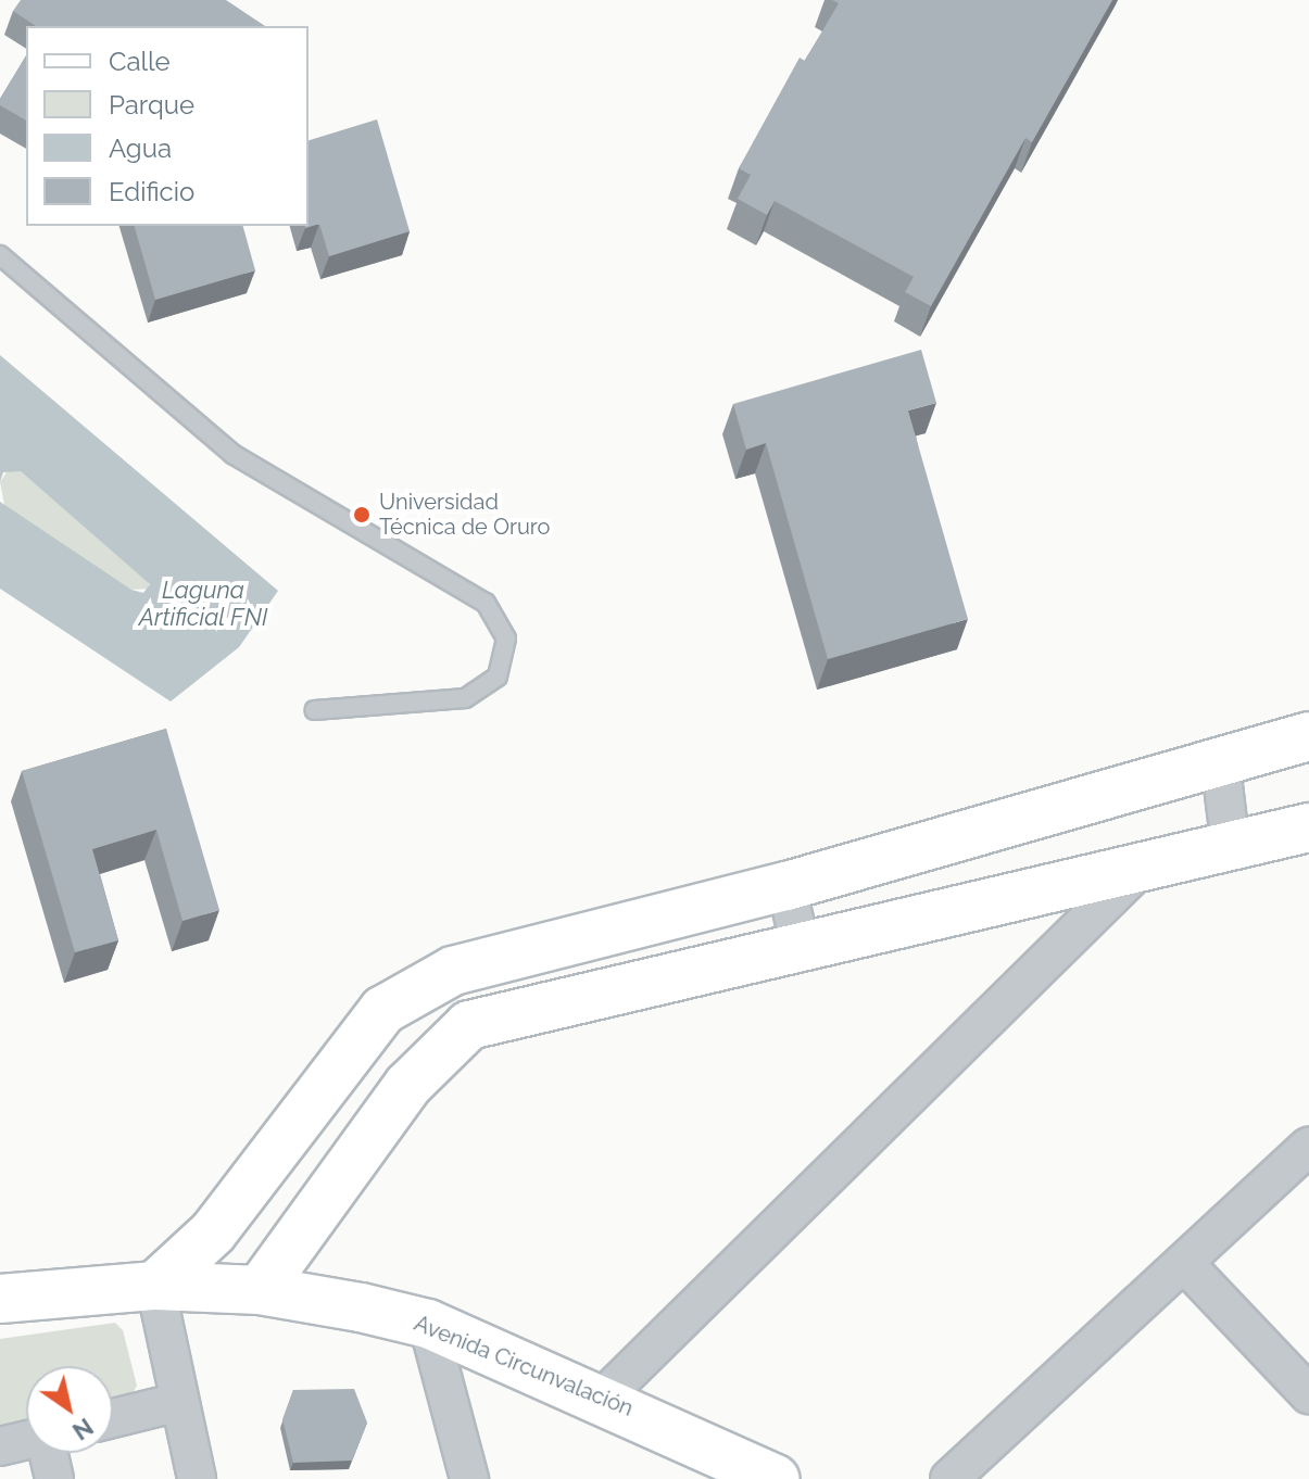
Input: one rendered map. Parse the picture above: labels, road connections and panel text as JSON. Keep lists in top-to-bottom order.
{
  "streets": {
    "street": ["Avenida Circunvalación"]
  },
  "water": ["Laguna Artificial FNI"],
  "places": ["Universidad Técnica de Oruro"],
  "legend": [
    "Calle",
    "Parque",
    "Agua",
    "Edificio"
  ],
  "north": "bottom right"
}
